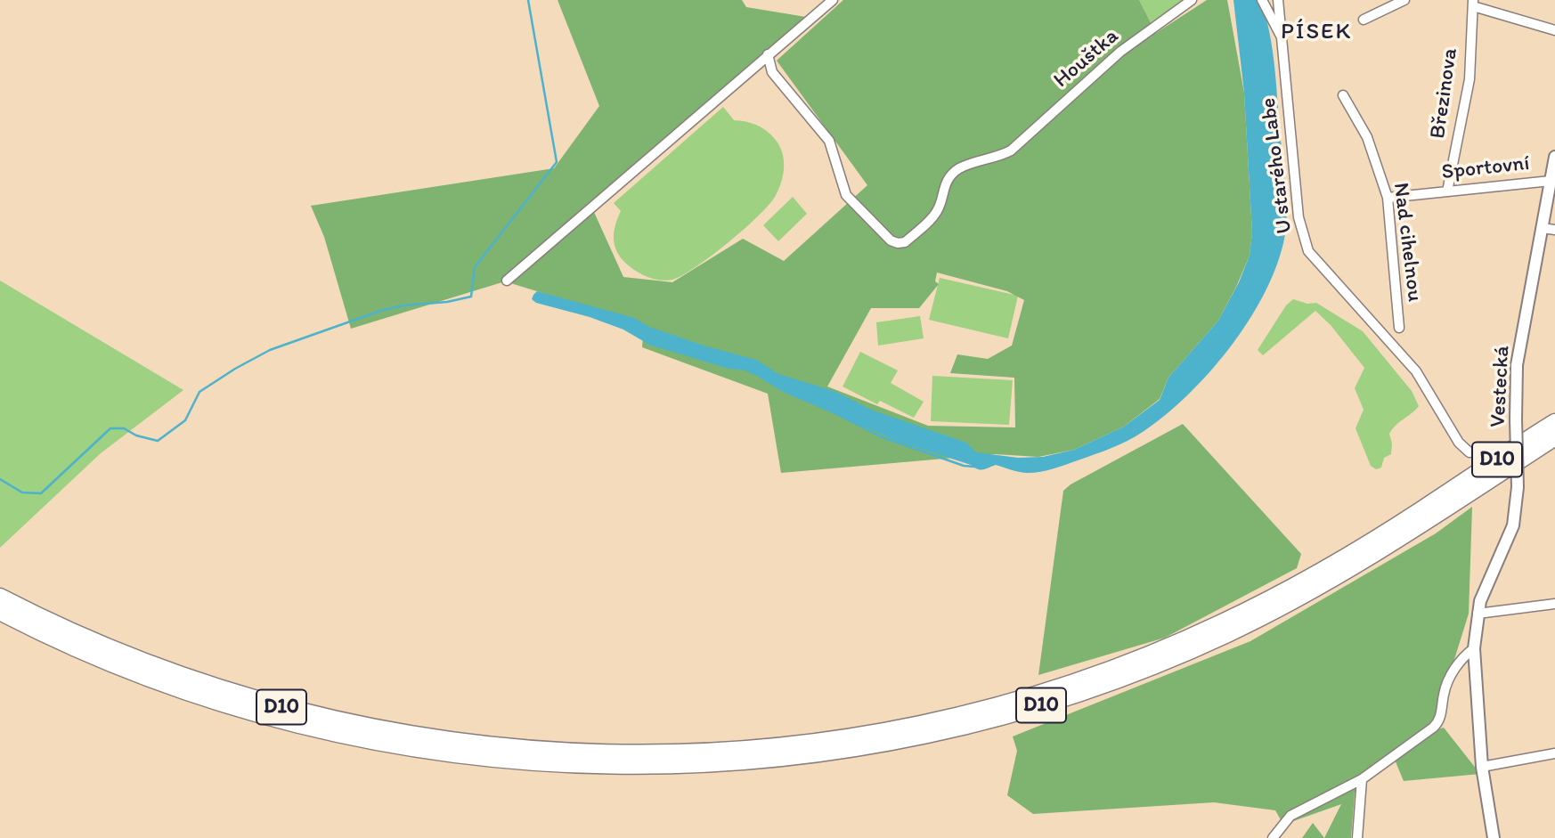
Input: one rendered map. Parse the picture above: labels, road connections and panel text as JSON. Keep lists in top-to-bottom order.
{
  "streets": {
    "highway": ["D10"],
    "street": [
      "Houštka",
      "Březinova",
      "U starého Labe",
      "Sportovní",
      "Nad cihelnou",
      "Vestecká"
    ]
  },
  "crossings": [
    ["Březinova", "Sportovní"],
    ["Sportovní", "Nad cihelnou"],
    ["Sportovní", "Vestecká"]
  ],
  "districts": ["PÍSEK"]
}
